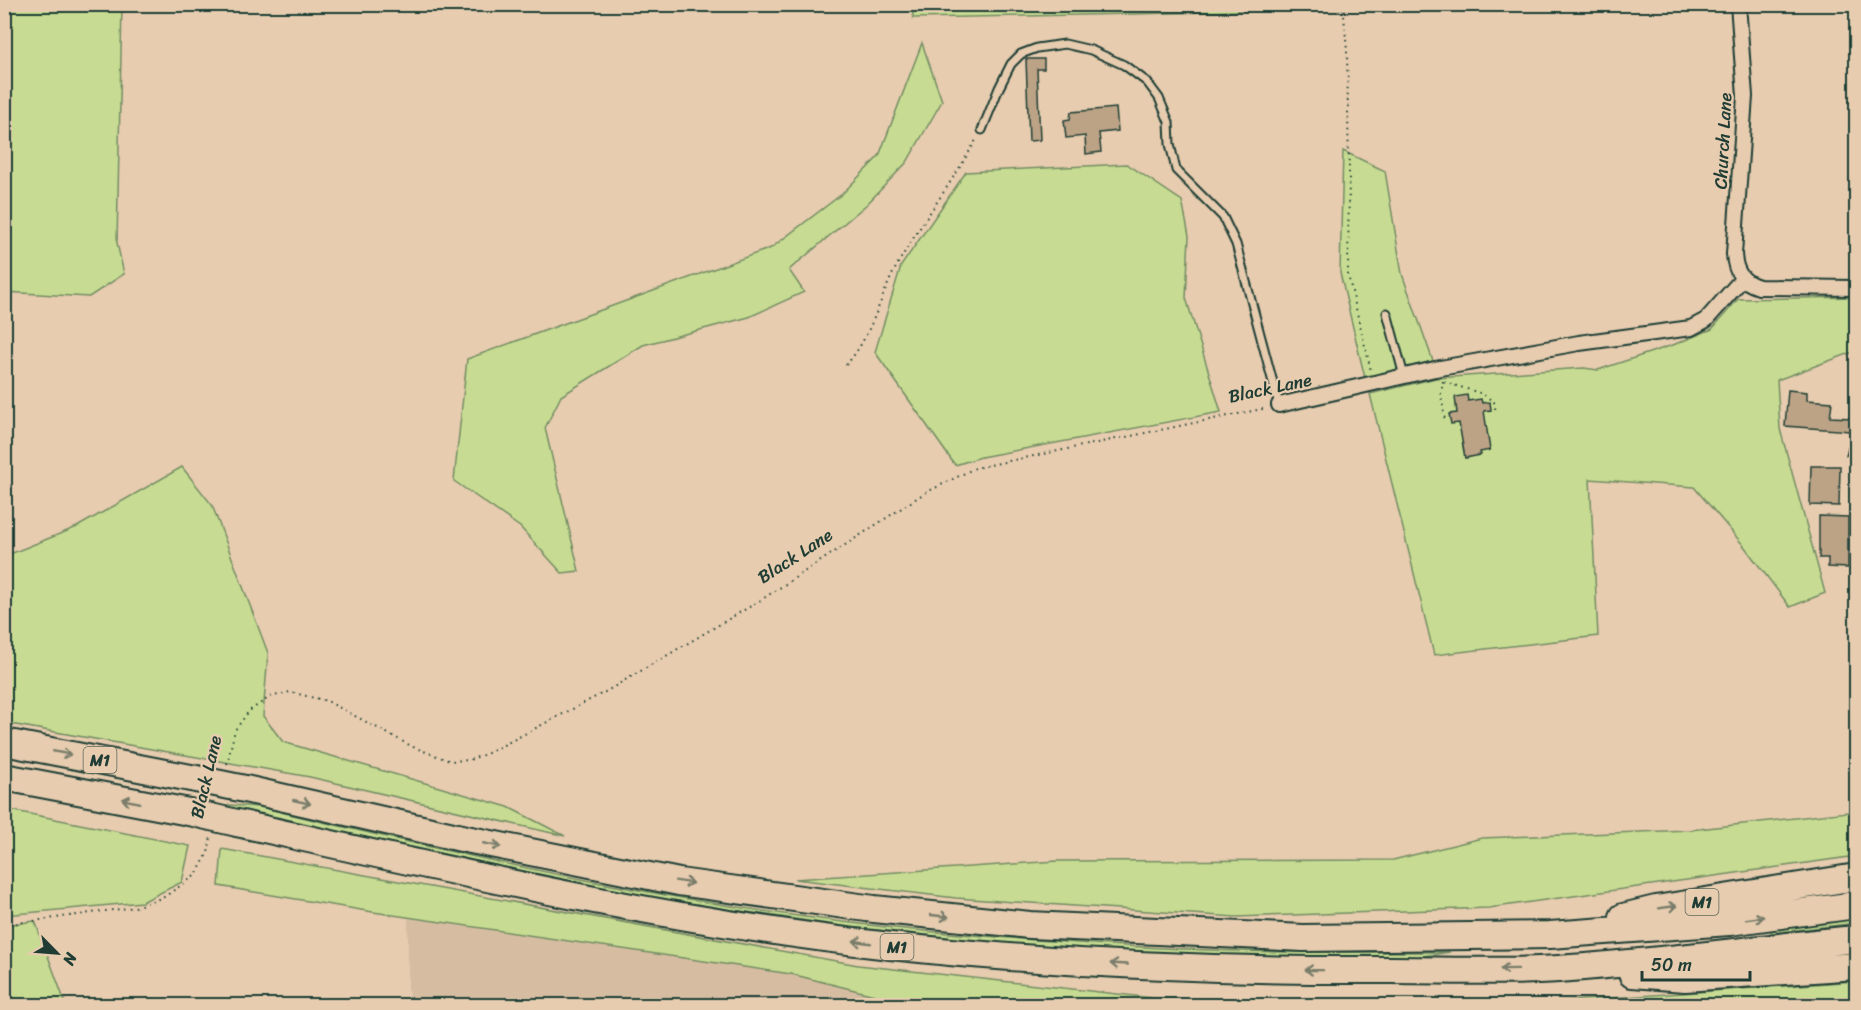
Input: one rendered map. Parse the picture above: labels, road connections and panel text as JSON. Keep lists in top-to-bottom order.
{
  "streets": {
    "highway": ["M1"],
    "street": ["Church Lane", "Black Lane"]
  },
  "crossings": [
    ["Church Lane", "Black Lane"],
    ["Black Lane", "M1"]
  ],
  "scale_bar": "50 m",
  "north": "bottom right"
}
